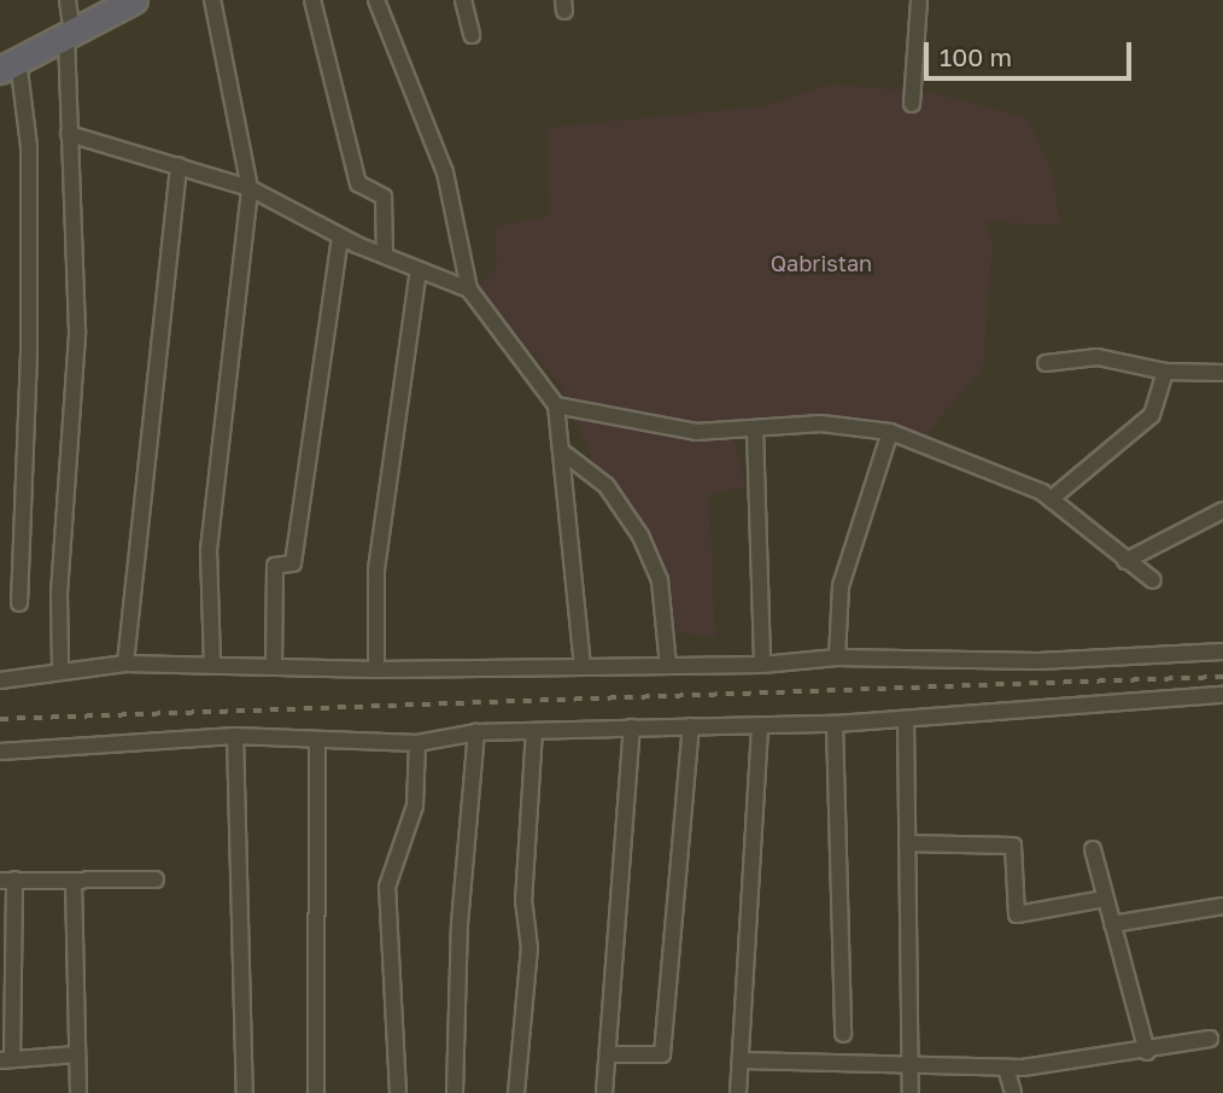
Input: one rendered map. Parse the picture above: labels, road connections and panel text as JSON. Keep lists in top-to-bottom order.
{
  "parks": ["Qabristan"],
  "scale_bar": "100 m"
}
